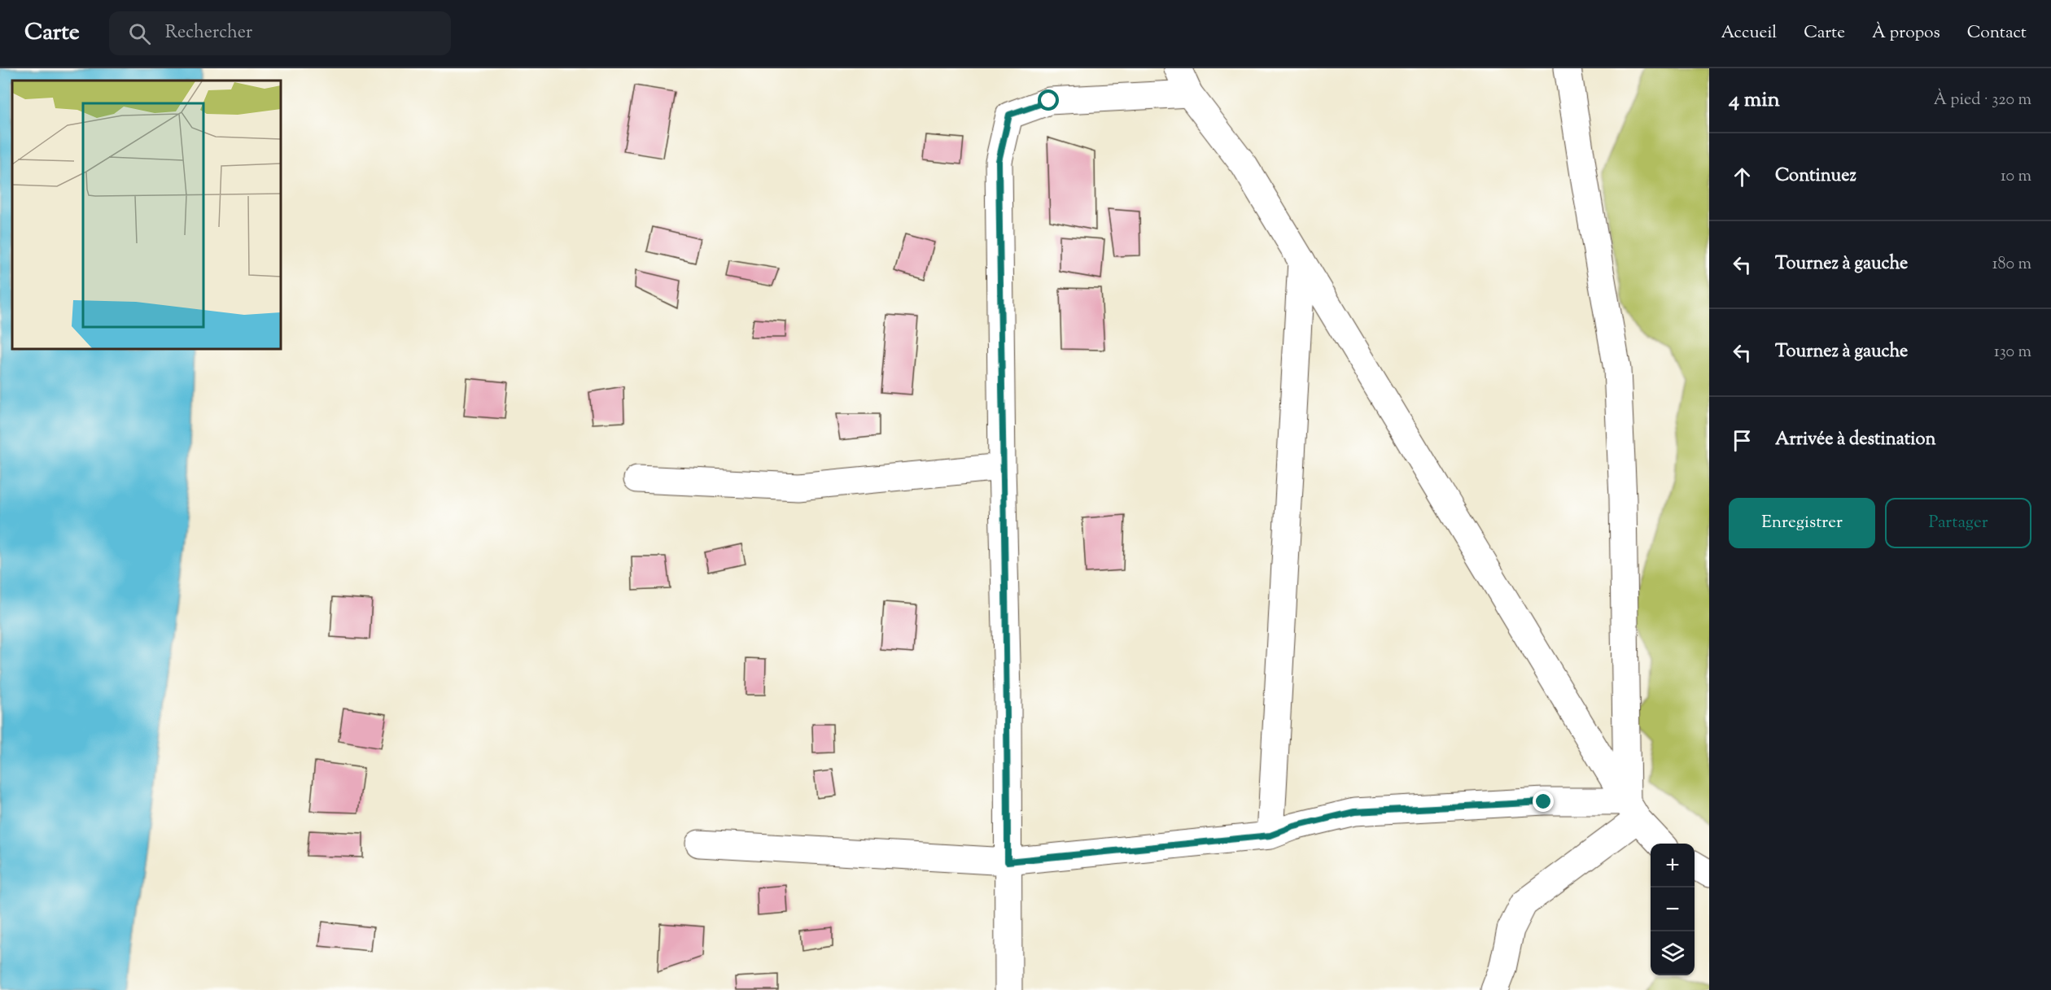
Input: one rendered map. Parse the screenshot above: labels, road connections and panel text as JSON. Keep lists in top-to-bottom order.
{
  "page": {
    "header": "Carte",
    "search": "Rechercher",
    "nav": [
      "Accueil",
      "Carte",
      "À propos",
      "Contact"
    ],
    "heading": ["4 min", "À pied · 320 m"],
    "list": [
      ["Continuez", "10 m"],
      ["Tournez à gauche", "180 m"],
      ["Tournez à gauche", "130 m"],
      "Arrivée à destination"
    ],
    "buttons": ["Enregistrer", "Partager"],
    "map_buttons": ["+", "−"]
  }
}
